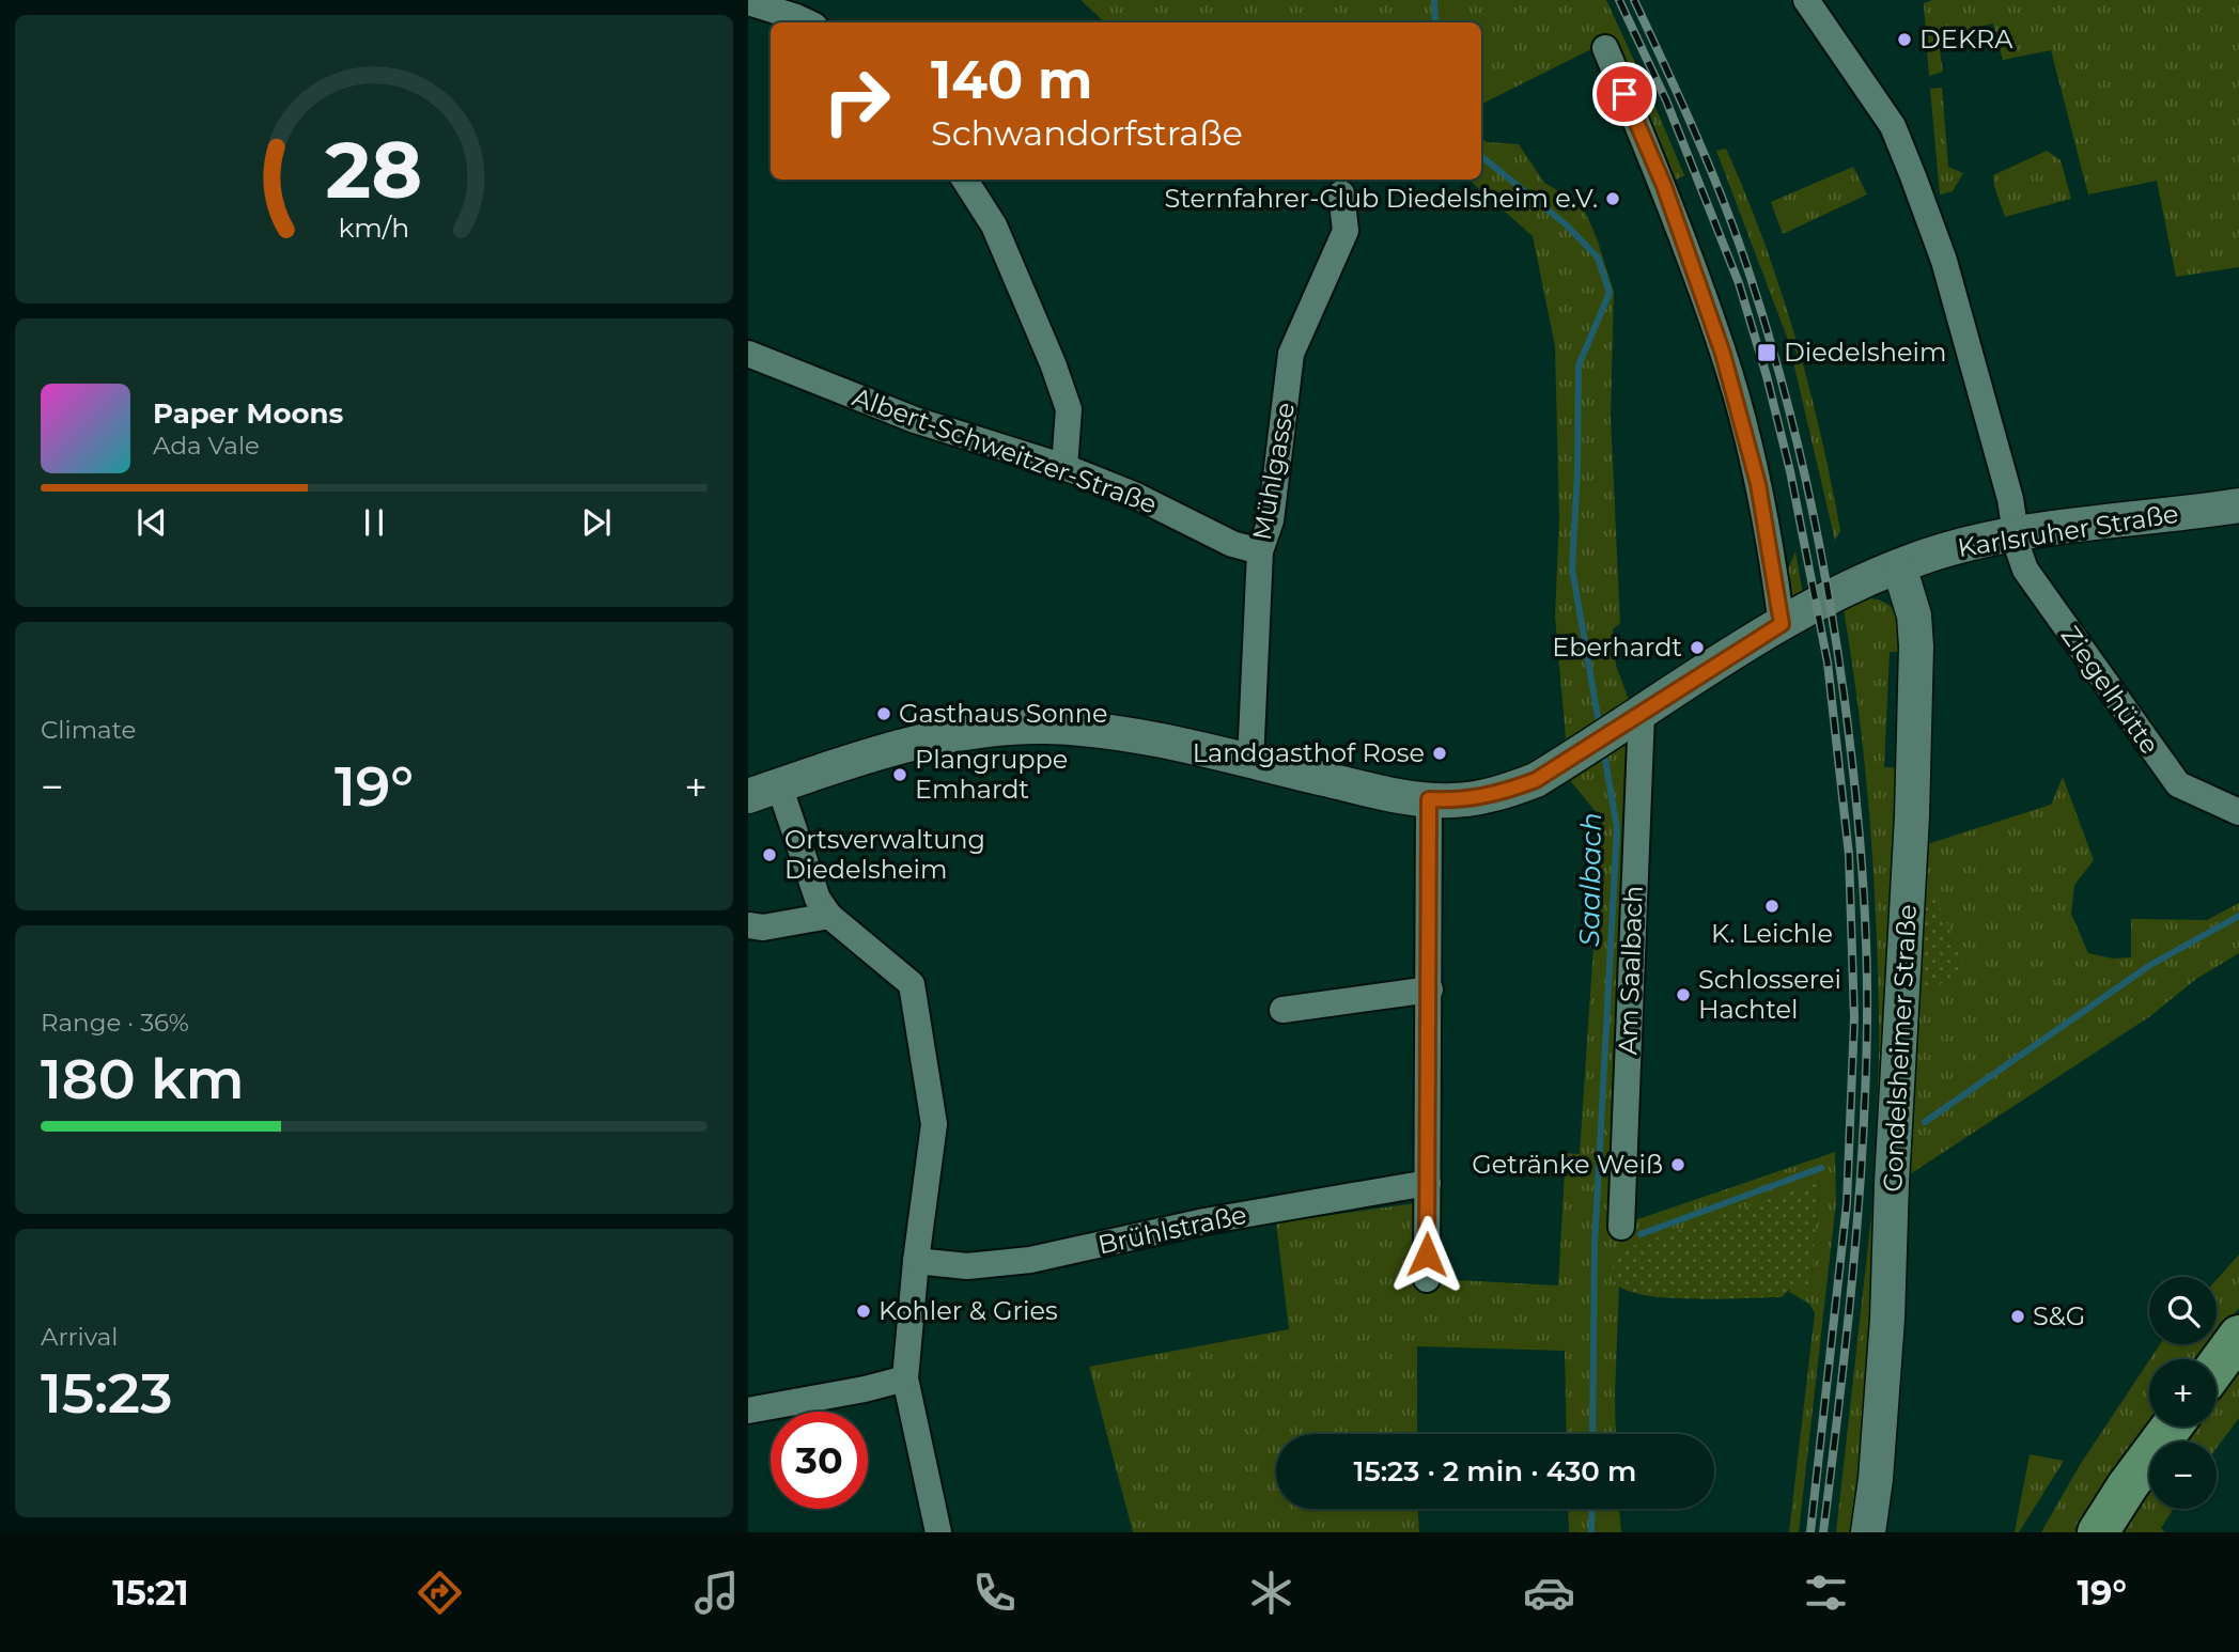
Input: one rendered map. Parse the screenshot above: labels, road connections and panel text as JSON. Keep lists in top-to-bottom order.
{
  "streets": {
    "street": [
      "Albert-Schweitzer-Straße",
      "Mühlgasse",
      "Karlsruher Straße",
      "Ziegelhütte",
      "Am Saalbach",
      "Gondelsheimer Straße",
      "Brühlstraße"
    ]
  },
  "crossings": [
    ["Albert-Schweitzer-Straße", "Mühlgasse"],
    ["Mühlgasse", "Karlsruher Straße"],
    ["Karlsruher Straße", "Ziegelhütte"],
    ["Karlsruher Straße", "Am Saalbach"],
    ["Karlsruher Straße", "Gondelsheimer Straße"]
  ],
  "water": ["Saalbach"],
  "places": {
    "other": [
      "DEKRA",
      "Sternfahrer-Club Diedelsheim e.V.",
      "Eberhardt",
      "Gasthaus Sonne",
      "Landgasthof Rose",
      "Plangruppe Emhardt",
      "Ortsverwaltung Diedelsheim",
      "K. Leichle",
      "Schlosserei Hachtel",
      "Getränke Weiß",
      "Kohler & Gries",
      "S&G"
    ],
    "transit": ["Diedelsheim"]
  },
  "page": {
    "turn": ["140 m", "Schwandorfstraße"],
    "song": ["Paper Moons", "Ada Vale"],
    "tile": [
      "Climate",
      ["Range · 36%", "180 km"],
      ["Arrival", "15:23"]
    ],
    "heat": ["−", "19°", "+"],
    "map_buttons": ["+", "−"],
    "limit": "30",
    "trip": "15:23 · 2 min · 430 m",
    "tabs": ["15:21", "19°"],
    "gauge": ["28", "km/h"]
  }
}
